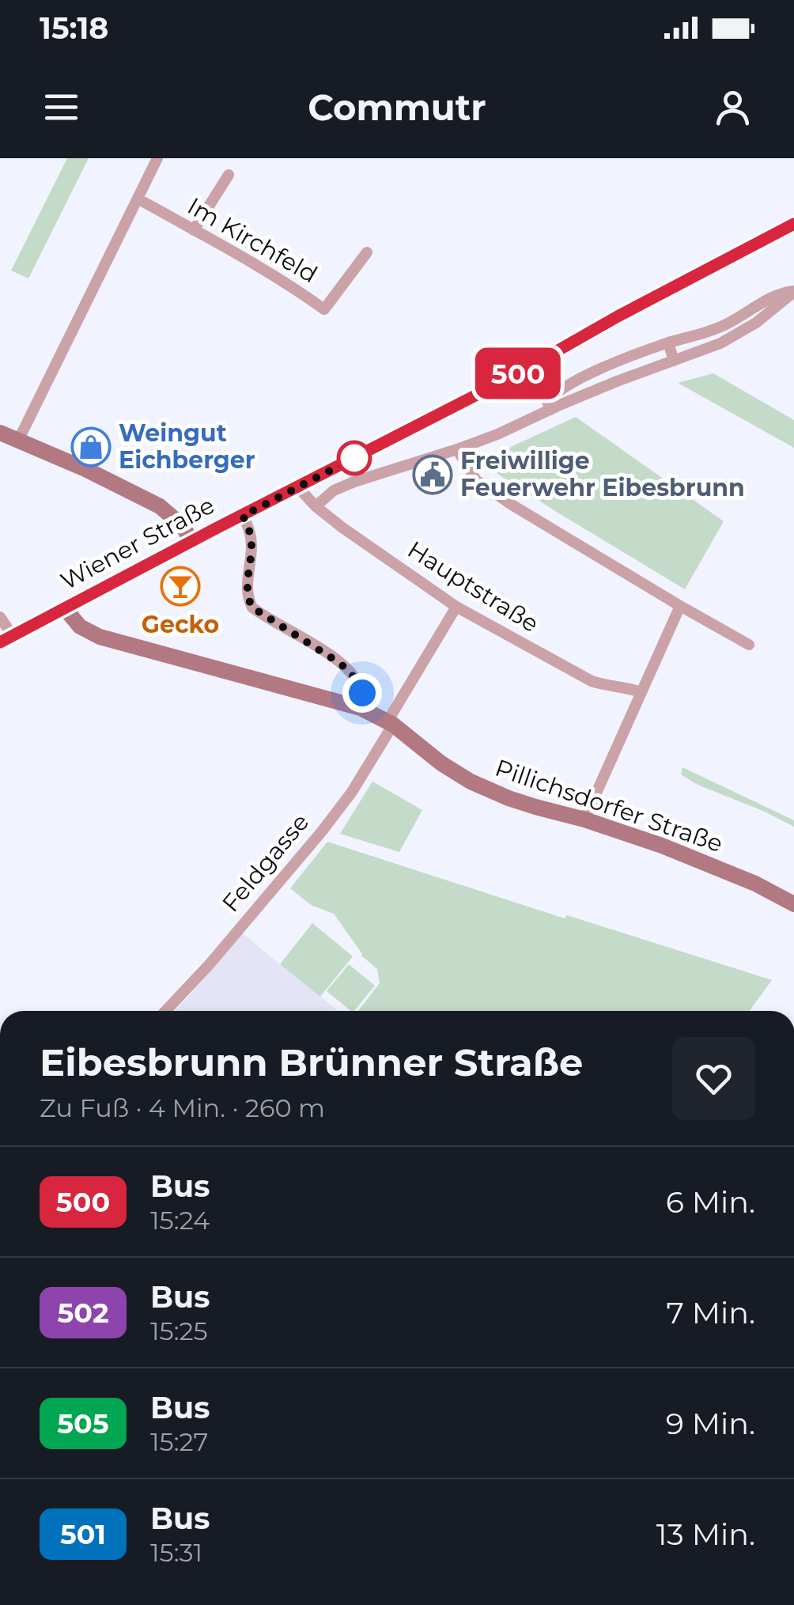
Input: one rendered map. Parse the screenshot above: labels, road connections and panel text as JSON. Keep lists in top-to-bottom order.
{
  "streets": {
    "main road": ["Wiener Straße", "Pillichsdorfer Straße"],
    "street": ["Im Kirchfeld", "Hauptstraße", "Feldgasse"]
  },
  "crossings": [
    ["Wiener Straße", "Hauptstraße"],
    ["Wiener Straße", "Pillichsdorfer Straße"],
    ["Hauptstraße", "Feldgasse"],
    ["Pillichsdorfer Straße", "Feldgasse"]
  ],
  "places": {
    "shop": ["Weingut Eichberger"],
    "public building": ["Freiwillige Feuerwehr Eibesbrunn"],
    "bar": ["Gecko"]
  },
  "lines": ["bus line 500"],
  "page": {
    "status": "15:18",
    "header": "Commutr",
    "on_map": "500",
    "heading": ["Eibesbrunn Brünner Straße", "Zu Fuß · 4 Min. · 260 m"],
    "list": [
      {
        "mark": "500",
        "name": "Bus",
        "note": "15:24",
        "value": "6 Min."
      },
      {
        "mark": "502",
        "name": "Bus",
        "note": "15:25",
        "value": "7 Min."
      },
      {
        "mark": "505",
        "name": "Bus",
        "note": "15:27",
        "value": "9 Min."
      },
      {
        "mark": "501",
        "name": "Bus",
        "note": "15:31",
        "value": "13 Min."
      }
    ]
  }
}
